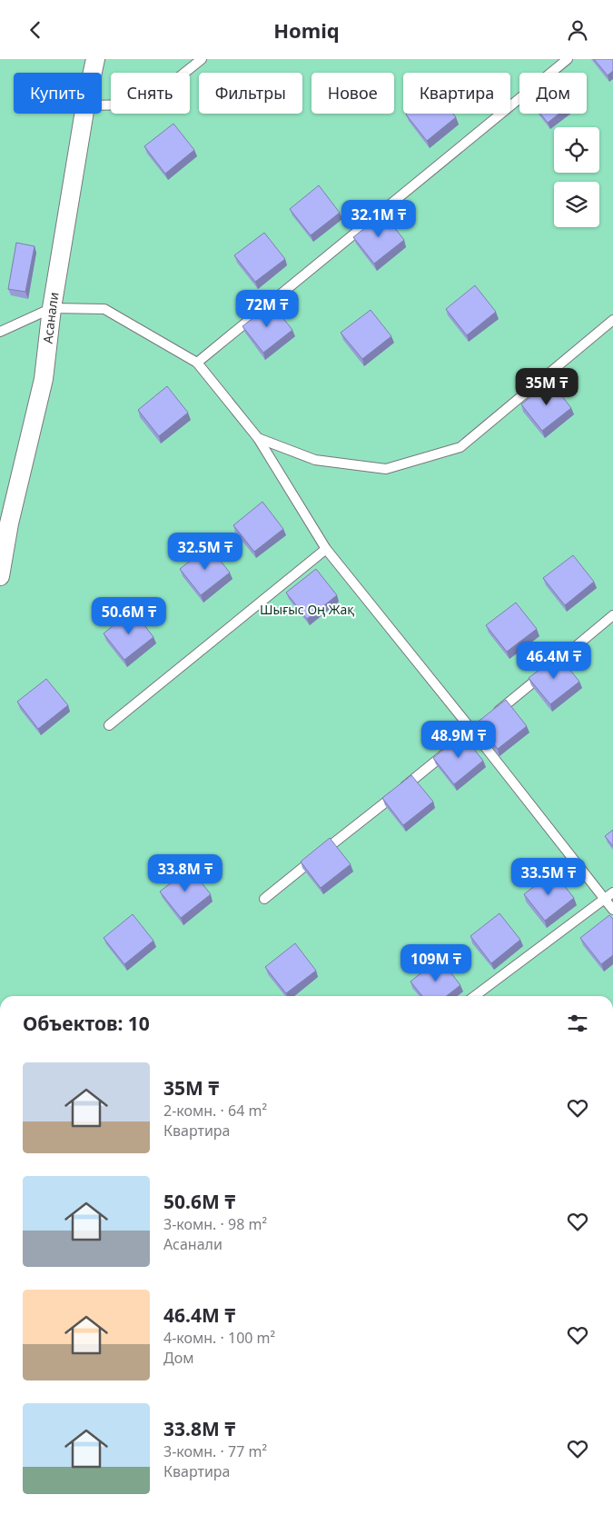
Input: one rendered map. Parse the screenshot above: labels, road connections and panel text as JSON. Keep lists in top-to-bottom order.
{
  "streets": {
    "street": ["Асанали"]
  },
  "parks": ["Шығыс Оң Жақ"],
  "page": {
    "header": "Homiq",
    "chip": [
      "Купить",
      "Снять",
      "Фильтры",
      "Новое",
      "Квартира",
      "Дом"
    ],
    "price": [
      "32.1M ₸",
      "72M ₸",
      "35M ₸",
      "32.5M ₸",
      "50.6M ₸",
      "46.4M ₸",
      "48.9M ₸",
      "33.8M ₸",
      "33.5M ₸",
      "109M ₸"
    ],
    "heading": "Объектов: 10",
    "list": [
      {
        "name": "35M ₸",
        "note": "2-комн. · 64 m² · Квартира"
      },
      {
        "name": "50.6M ₸",
        "note": "3-комн. · 98 m² · Асанали"
      },
      {
        "name": "46.4M ₸",
        "note": "4-комн. · 100 m² · Дом"
      },
      {
        "name": "33.8M ₸",
        "note": "3-комн. · 77 m² · Квартира"
      }
    ]
  }
}
